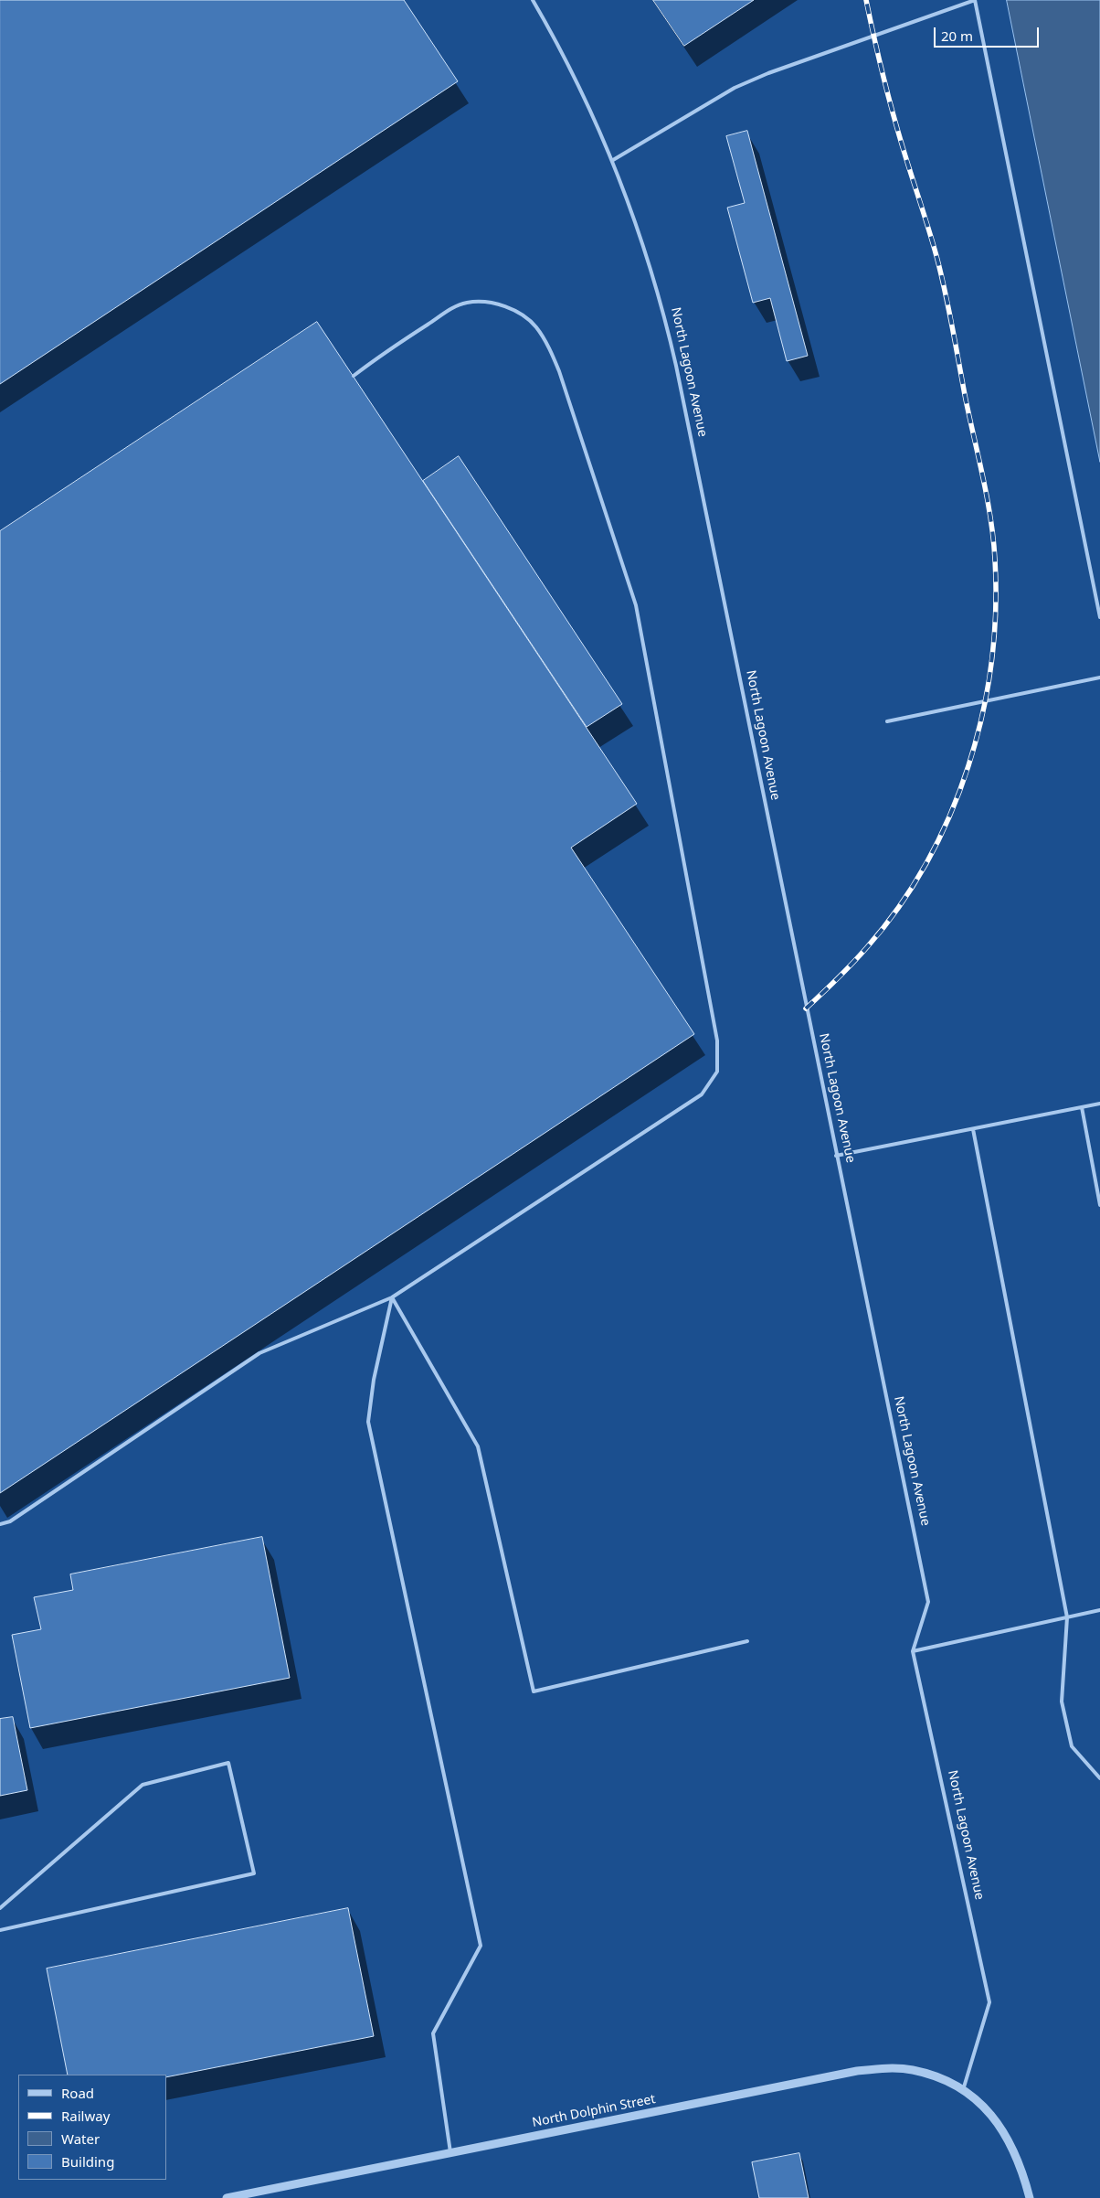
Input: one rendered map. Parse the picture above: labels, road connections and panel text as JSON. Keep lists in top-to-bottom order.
{
  "streets": {
    "street": ["North Dolphin Street"],
    "lane": ["North Lagoon Avenue"]
  },
  "crossings": [
    ["North Lagoon Avenue", "North Dolphin Street"]
  ],
  "legend": [
    "Road",
    "Railway",
    "Water",
    "Building"
  ],
  "scale_bar": "20 m"
}
